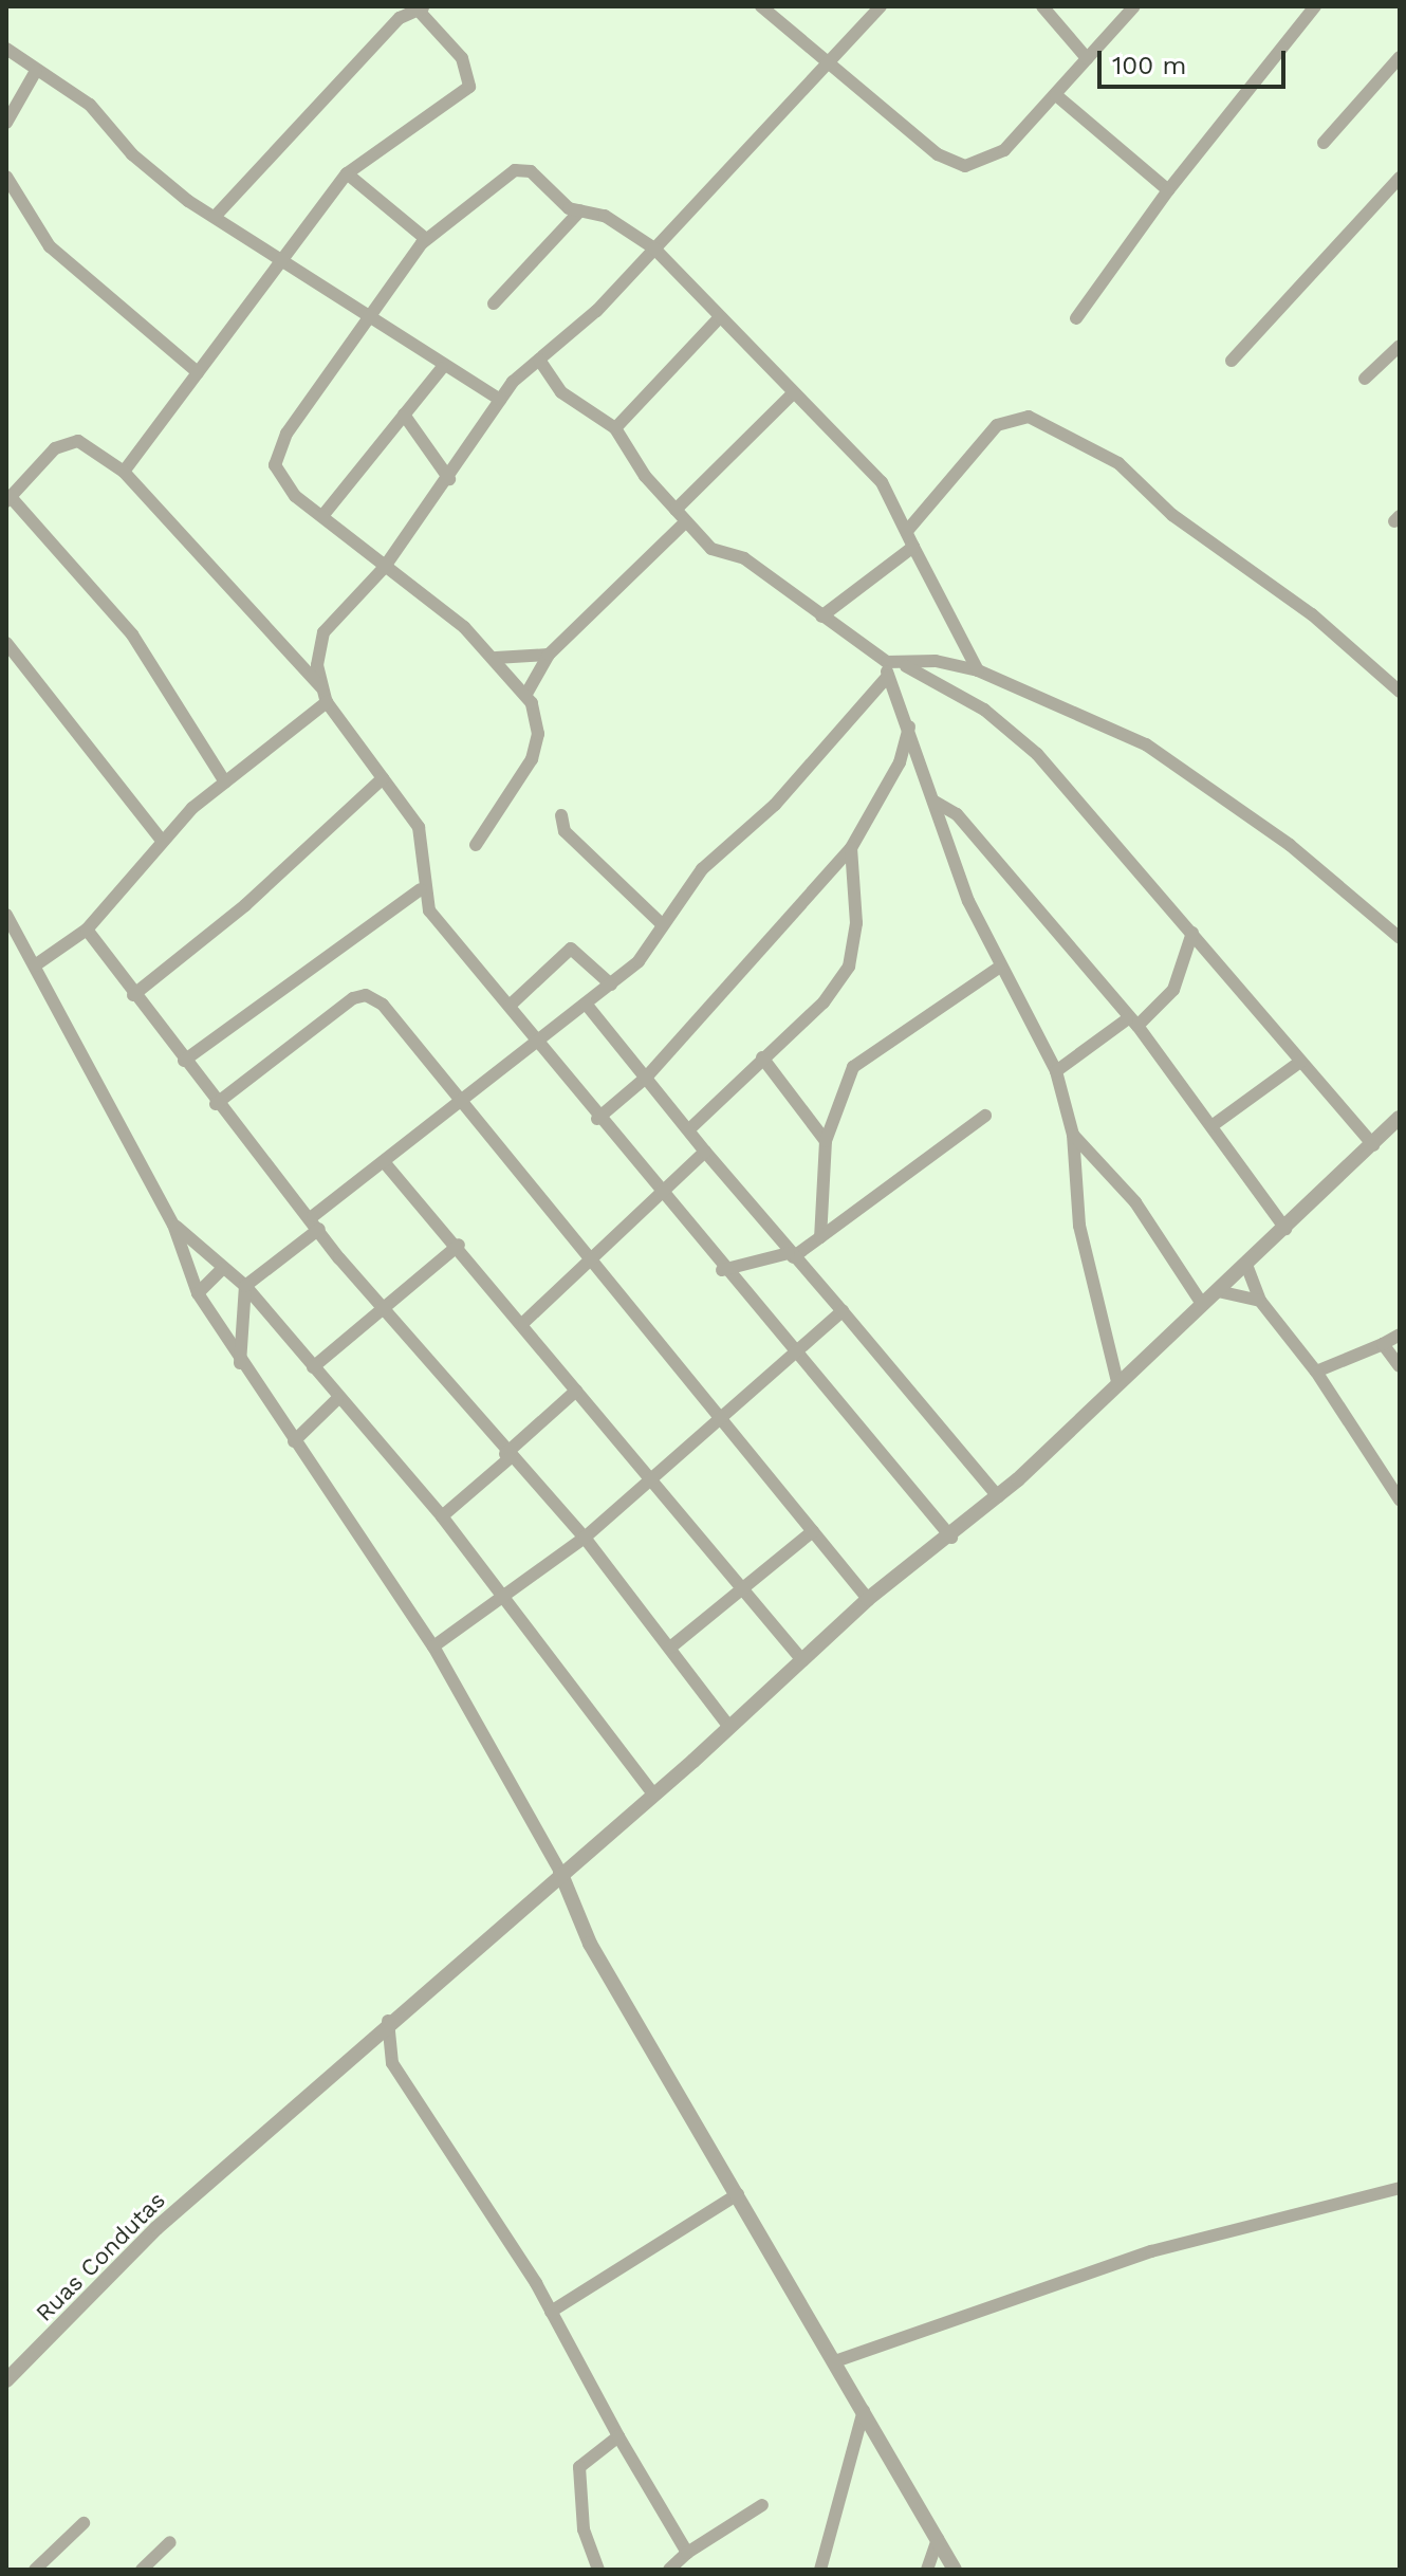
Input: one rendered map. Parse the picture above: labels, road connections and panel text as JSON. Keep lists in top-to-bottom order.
{
  "streets": {
    "street": ["Ruas Condutas"]
  },
  "scale_bar": "100 m"
}
